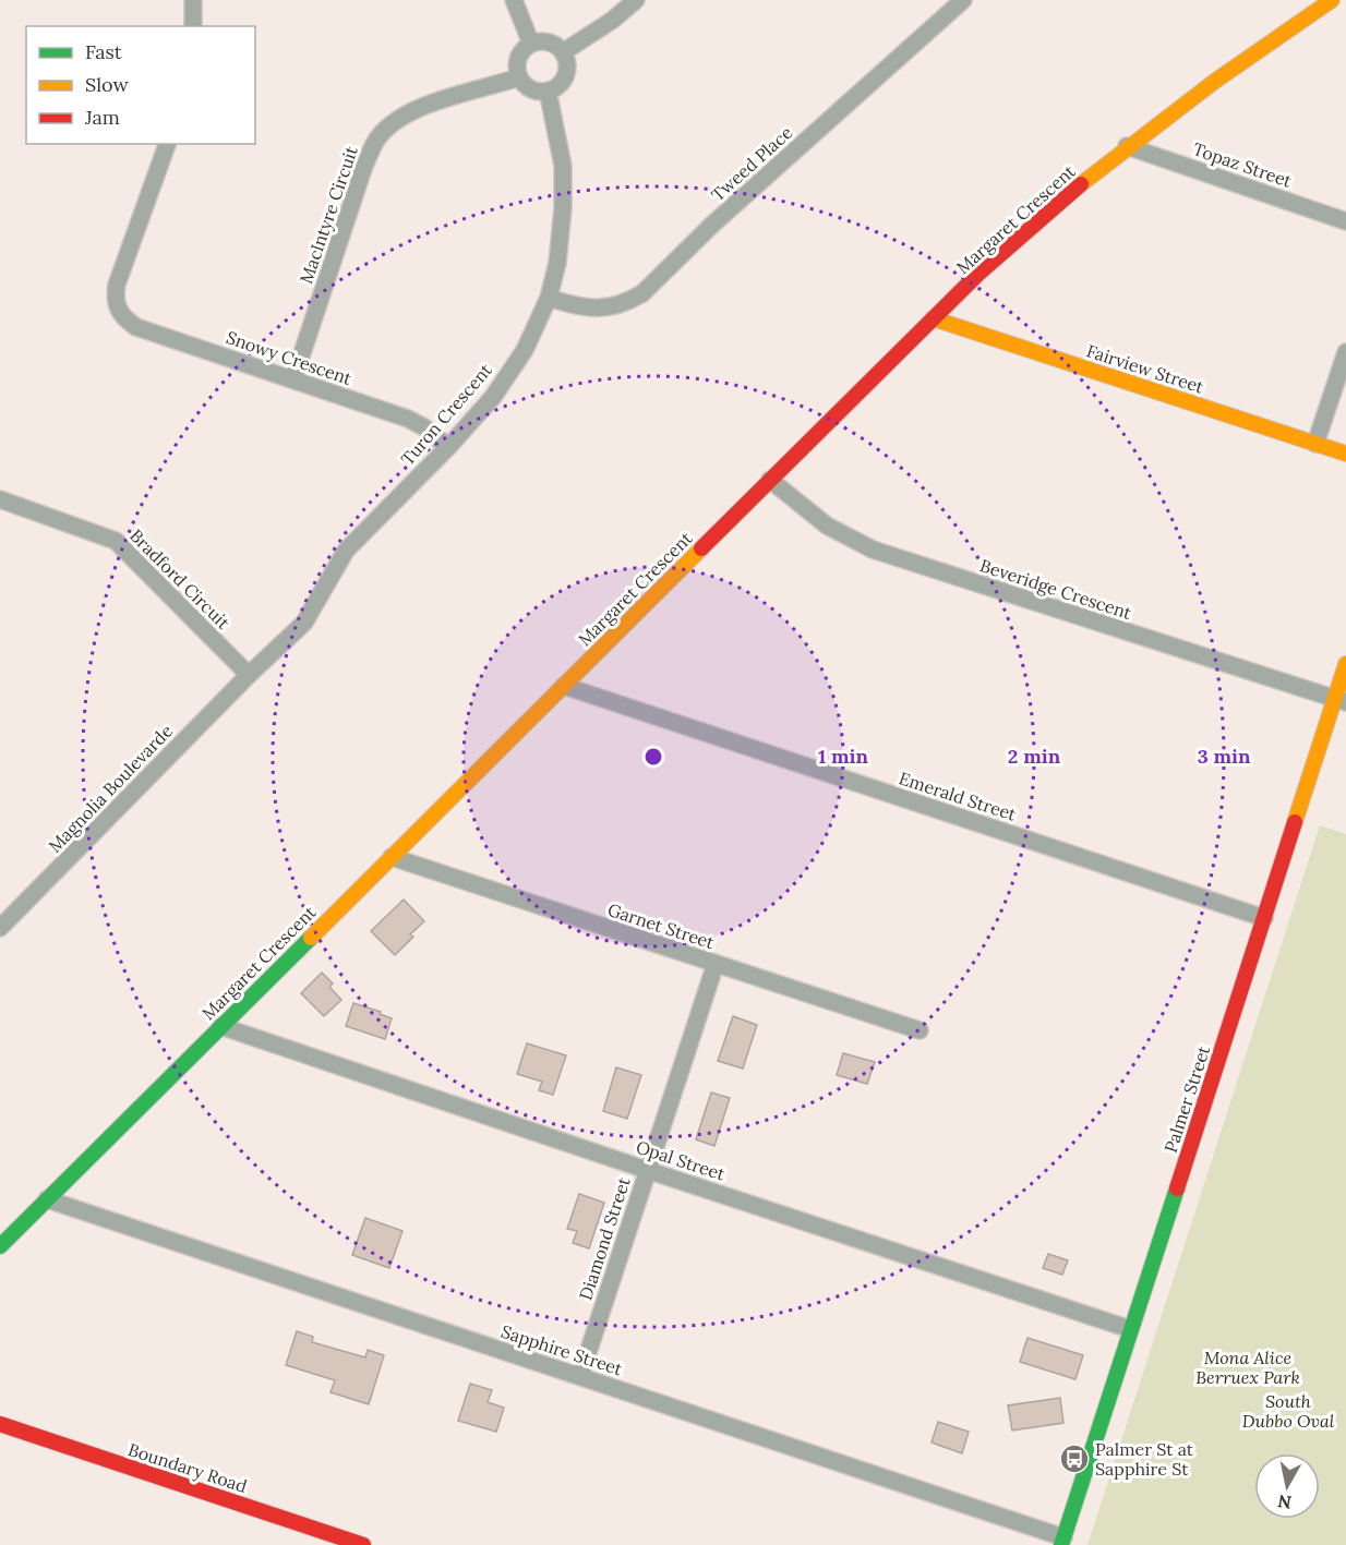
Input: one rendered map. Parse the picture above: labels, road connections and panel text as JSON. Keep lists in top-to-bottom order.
{
  "streets": {
    "street": [
      "Tweed Place",
      "Topaz Street",
      "MacIntyre Circuit",
      "Margaret Crescent",
      "Snowy Crescent",
      "Fairview Street",
      "Turon Crescent",
      "Bradford Circuit",
      "Beveridge Crescent",
      "Magnolia Boulevarde",
      "Emerald Street",
      "Garnet Street",
      "Palmer Street",
      "Opal Street",
      "Diamond Street",
      "Sapphire Street",
      "Boundary Road"
    ]
  },
  "crossings": [
    ["Tweed Place", "Turon Crescent"],
    ["Topaz Street", "Margaret Crescent"],
    ["MacIntyre Circuit", "Snowy Crescent"],
    ["MacIntyre Circuit", "Turon Crescent"],
    ["Margaret Crescent", "Fairview Street"],
    ["Margaret Crescent", "Beveridge Crescent"],
    ["Margaret Crescent", "Emerald Street"],
    ["Margaret Crescent", "Garnet Street"],
    ["Margaret Crescent", "Opal Street"],
    ["Margaret Crescent", "Sapphire Street"],
    ["Snowy Crescent", "Turon Crescent"],
    ["Turon Crescent", "Bradford Circuit"],
    ["Turon Crescent", "Magnolia Boulevarde"],
    ["Bradford Circuit", "Magnolia Boulevarde"],
    ["Beveridge Crescent", "Palmer Street"],
    ["Emerald Street", "Palmer Street"],
    ["Garnet Street", "Diamond Street"],
    ["Palmer Street", "Opal Street"],
    ["Palmer Street", "Sapphire Street"],
    ["Opal Street", "Diamond Street"],
    ["Diamond Street", "Sapphire Street"]
  ],
  "parks": ["Mona Alice Berruex Park", "South Dubbo Oval"],
  "places": {
    "bus stop": ["Palmer St at Sapphire St"]
  },
  "legend": ["Fast", "Slow", "Jam"],
  "north": "bottom",
  "rings": ["1 min", "2 min", "3 min"]
}
